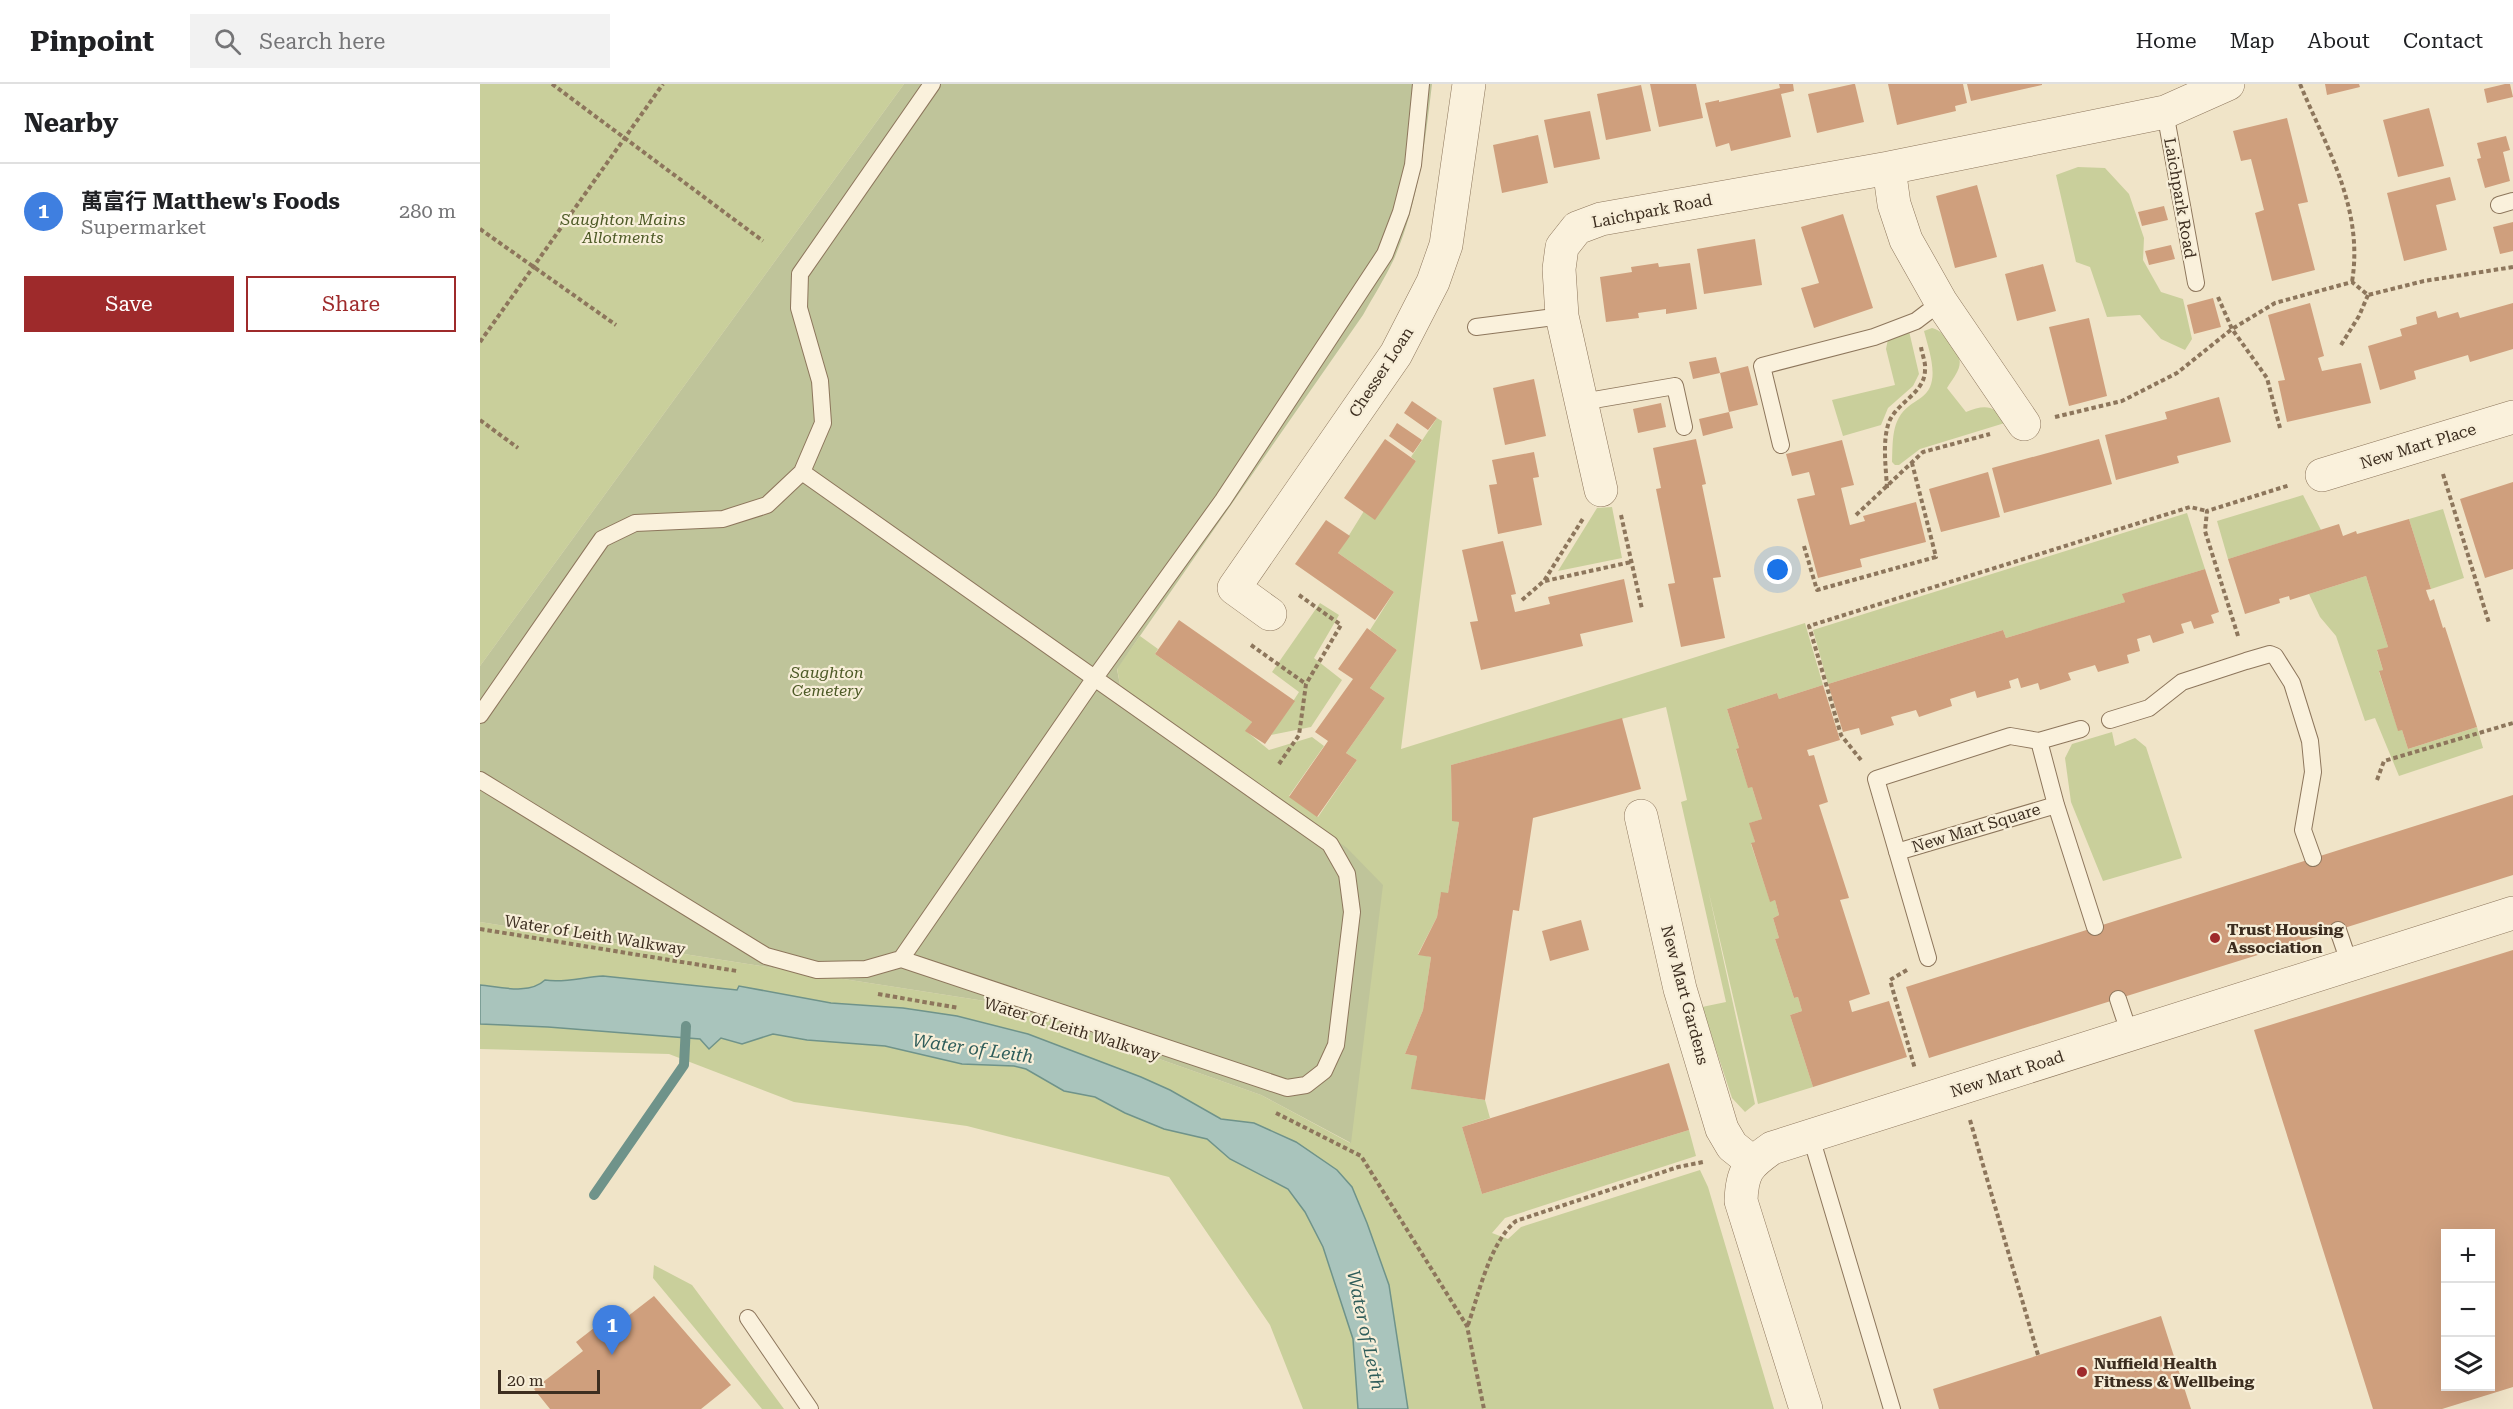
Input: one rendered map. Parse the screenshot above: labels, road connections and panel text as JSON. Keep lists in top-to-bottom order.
{
  "streets": {
    "street": [
      "Laichpark Road",
      "Chesser Loan",
      "New Mart Place",
      "New Mart Gardens",
      "New Mart Road"
    ],
    "lane": ["New Mart Square"],
    "path": ["Water of Leith Walkway"]
  },
  "crossings": [
    ["New Mart Gardens", "New Mart Road"]
  ],
  "water": ["Water of Leith"],
  "parks": ["Saughton Mains Allotments", "Saughton Cemetery"],
  "places": ["Trust Housing Association", "Nuffield Health Fitness & Wellbeing"],
  "scale_bar": "20 m",
  "page": {
    "header": "Pinpoint",
    "search": "Search here",
    "nav": [
      "Home",
      "Map",
      "About",
      "Contact"
    ],
    "heading": "Nearby",
    "list": [
      {
        "mark": "1",
        "name": "萬富行 Matthew's Foods",
        "note": "Supermarket",
        "value": "280 m"
      }
    ],
    "buttons": ["Save", "Share"],
    "map_buttons": ["+", "−"],
    "pins": "1",
    "scale": "20 m"
  }
}
